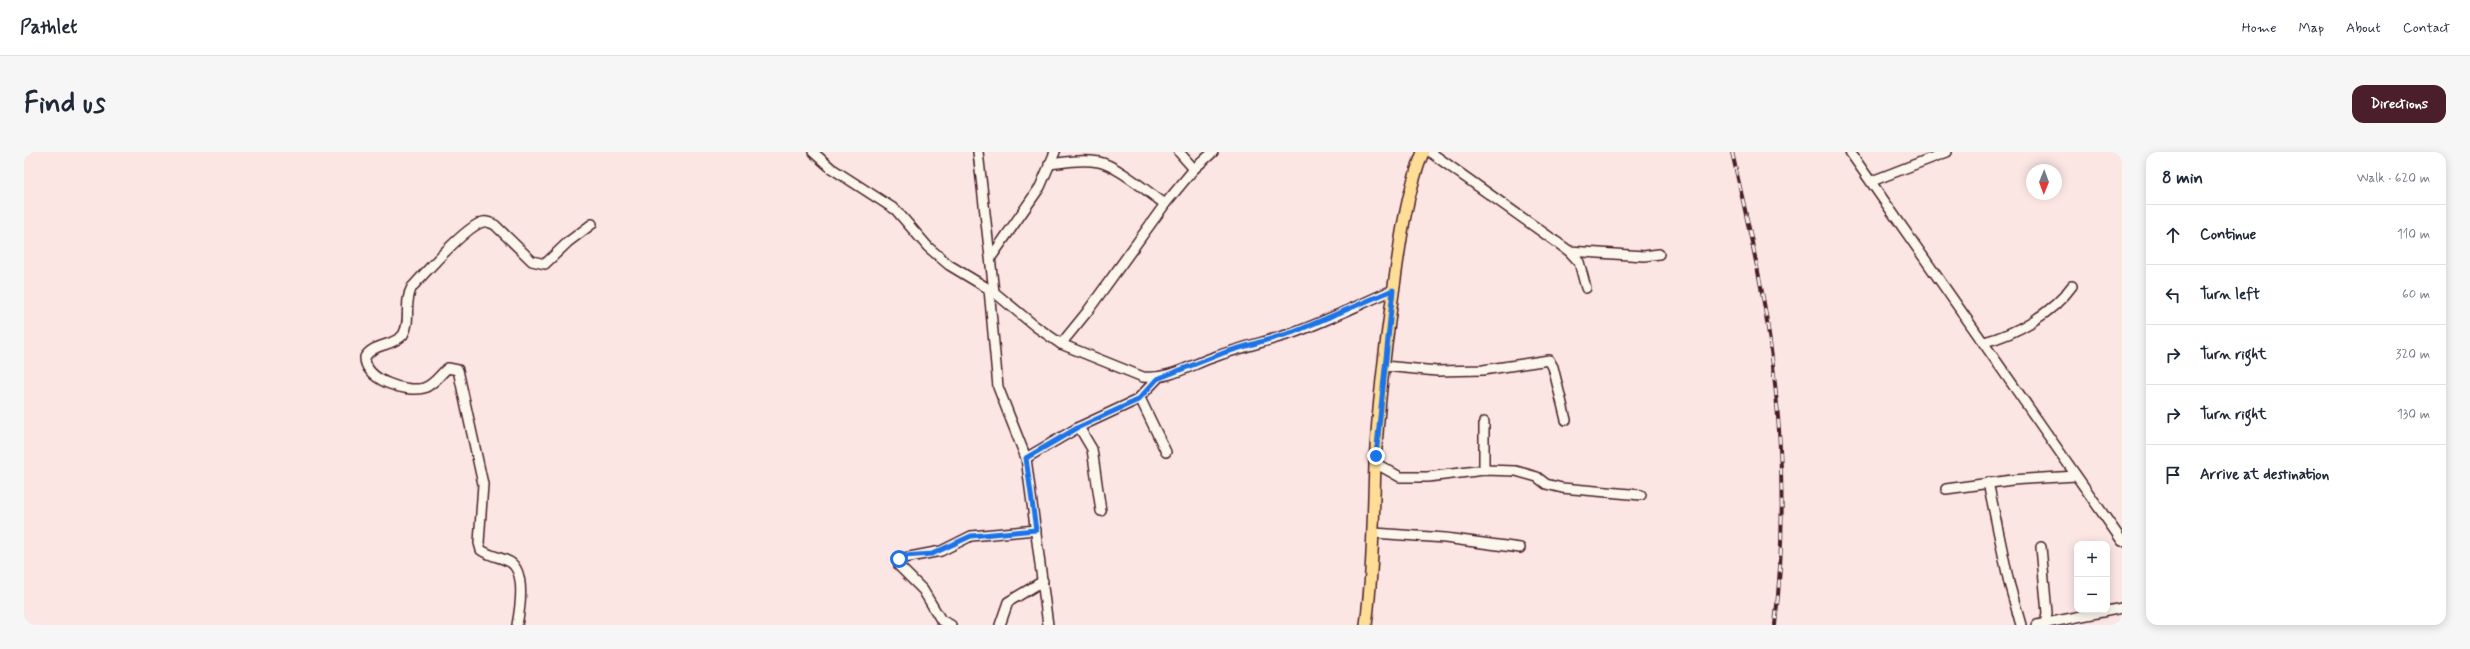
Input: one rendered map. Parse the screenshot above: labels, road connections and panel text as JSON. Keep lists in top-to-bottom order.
{
  "north": "bottom",
  "page": {
    "header": "Pathlet",
    "nav": [
      "Home",
      "Map",
      "About",
      "Contact"
    ],
    "buttons": "Directions",
    "title": "Find us",
    "heading": ["8 min", "Walk · 620 m"],
    "list": [
      ["Continue", "110 m"],
      ["Turn left", "60 m"],
      ["Turn right", "320 m"],
      ["Turn right", "130 m"],
      "Arrive at destination"
    ],
    "map_buttons": ["+", "−"]
  }
}
